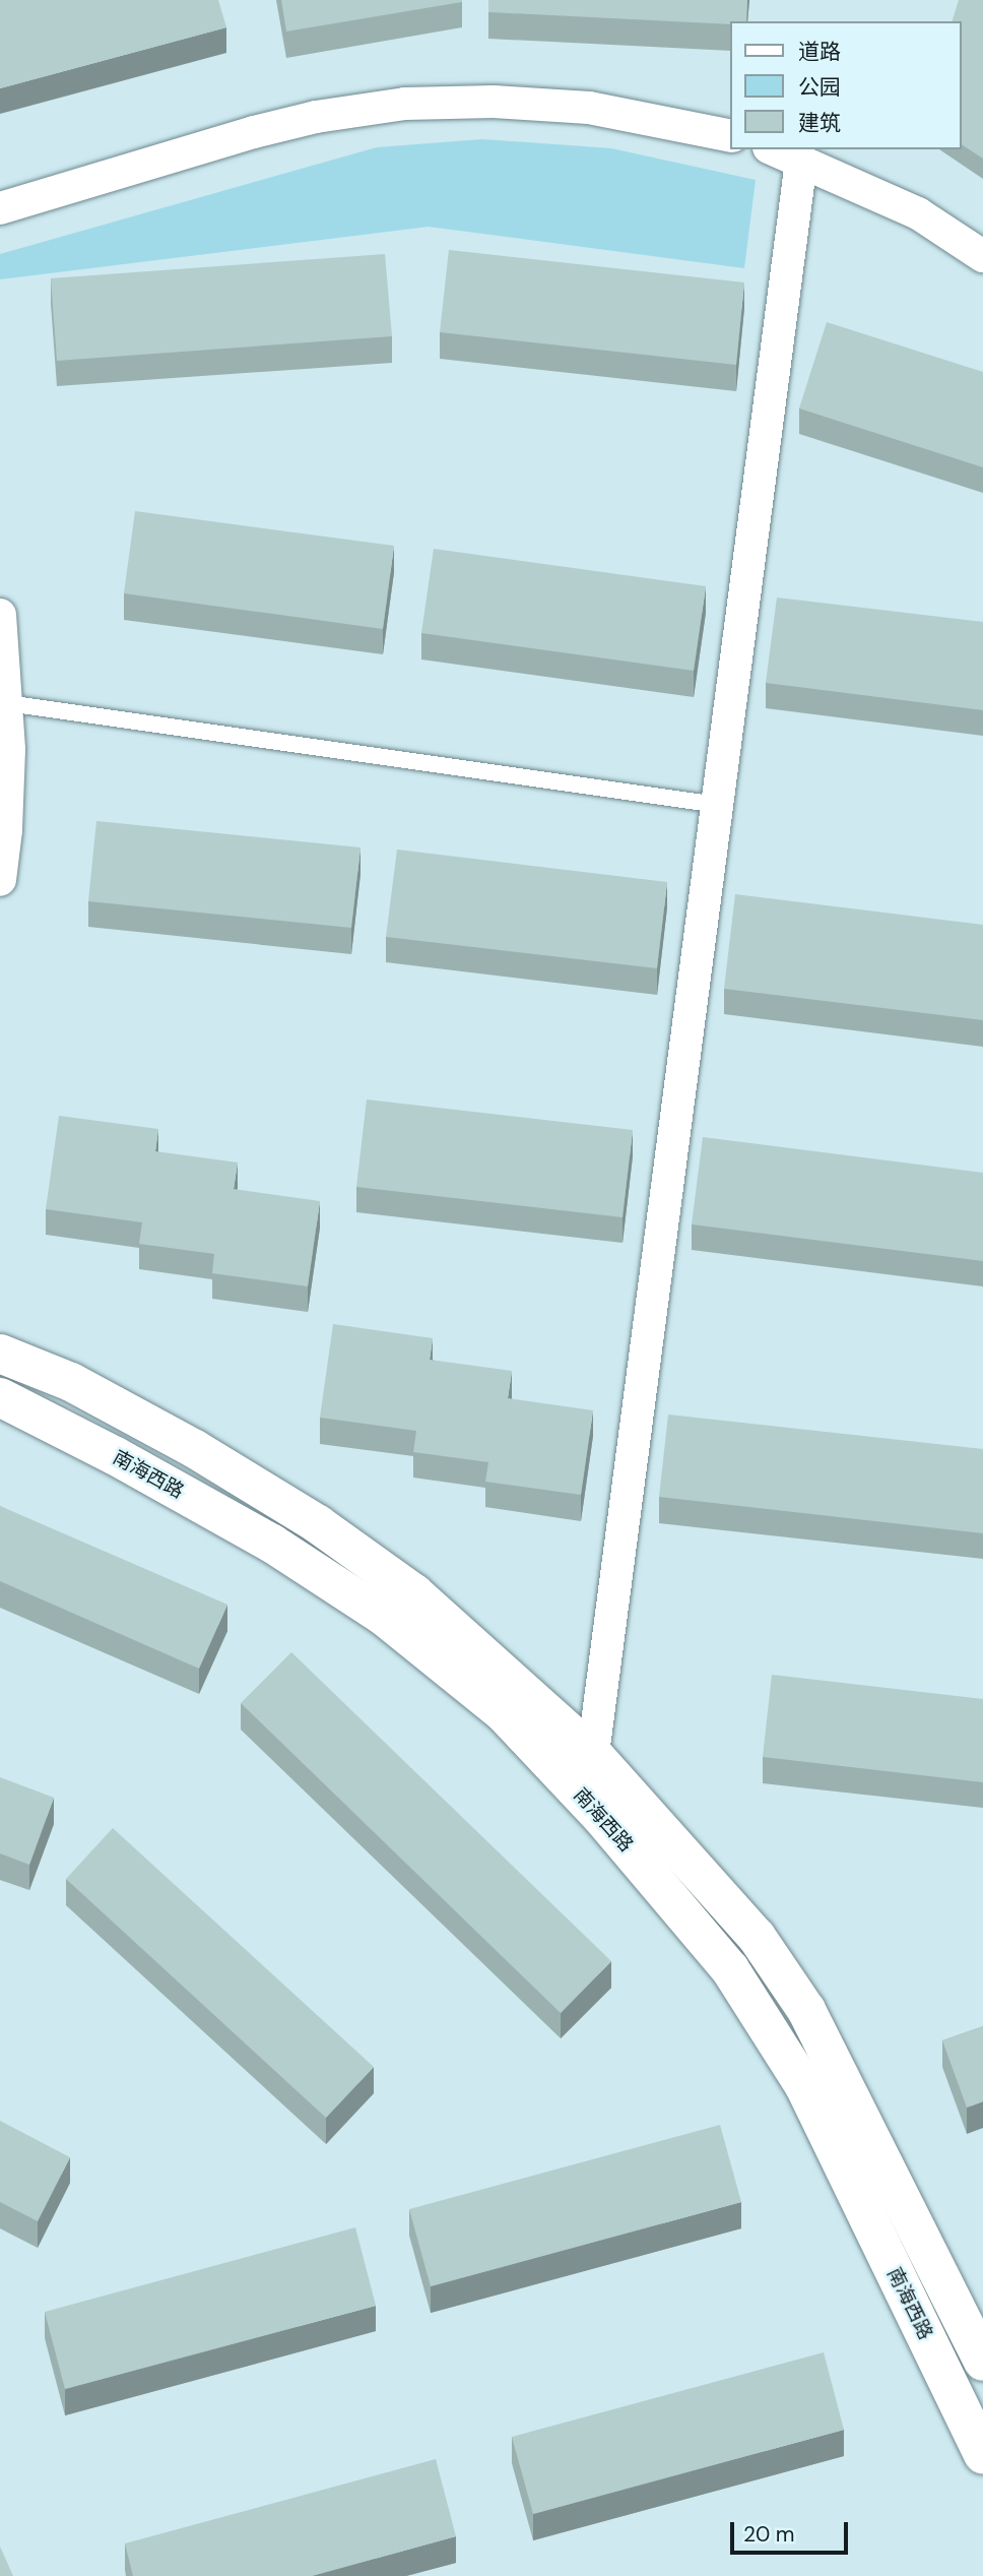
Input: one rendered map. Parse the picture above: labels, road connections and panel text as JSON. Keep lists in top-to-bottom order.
{
  "streets": {
    "street": ["南海西路"]
  },
  "legend": ["道路", "公园", "建筑"],
  "scale_bar": "20 m"
}
